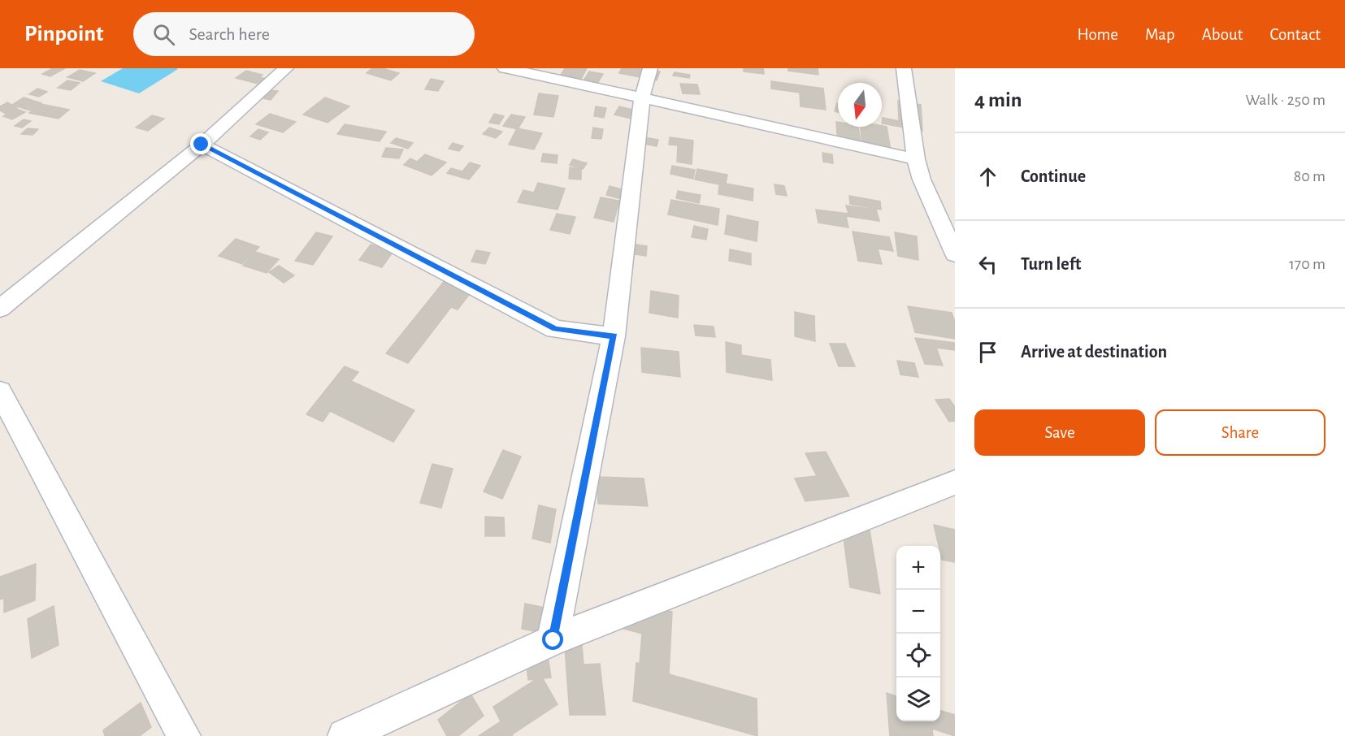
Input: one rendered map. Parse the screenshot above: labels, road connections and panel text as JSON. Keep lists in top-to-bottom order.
{
  "north": "bottom",
  "page": {
    "header": "Pinpoint",
    "search": "Search here",
    "nav": [
      "Home",
      "Map",
      "About",
      "Contact"
    ],
    "heading": ["4 min", "Walk · 250 m"],
    "list": [
      ["Continue", "80 m"],
      ["Turn left", "170 m"],
      "Arrive at destination"
    ],
    "buttons": ["Save", "Share"],
    "map_buttons": ["+", "−"]
  }
}
